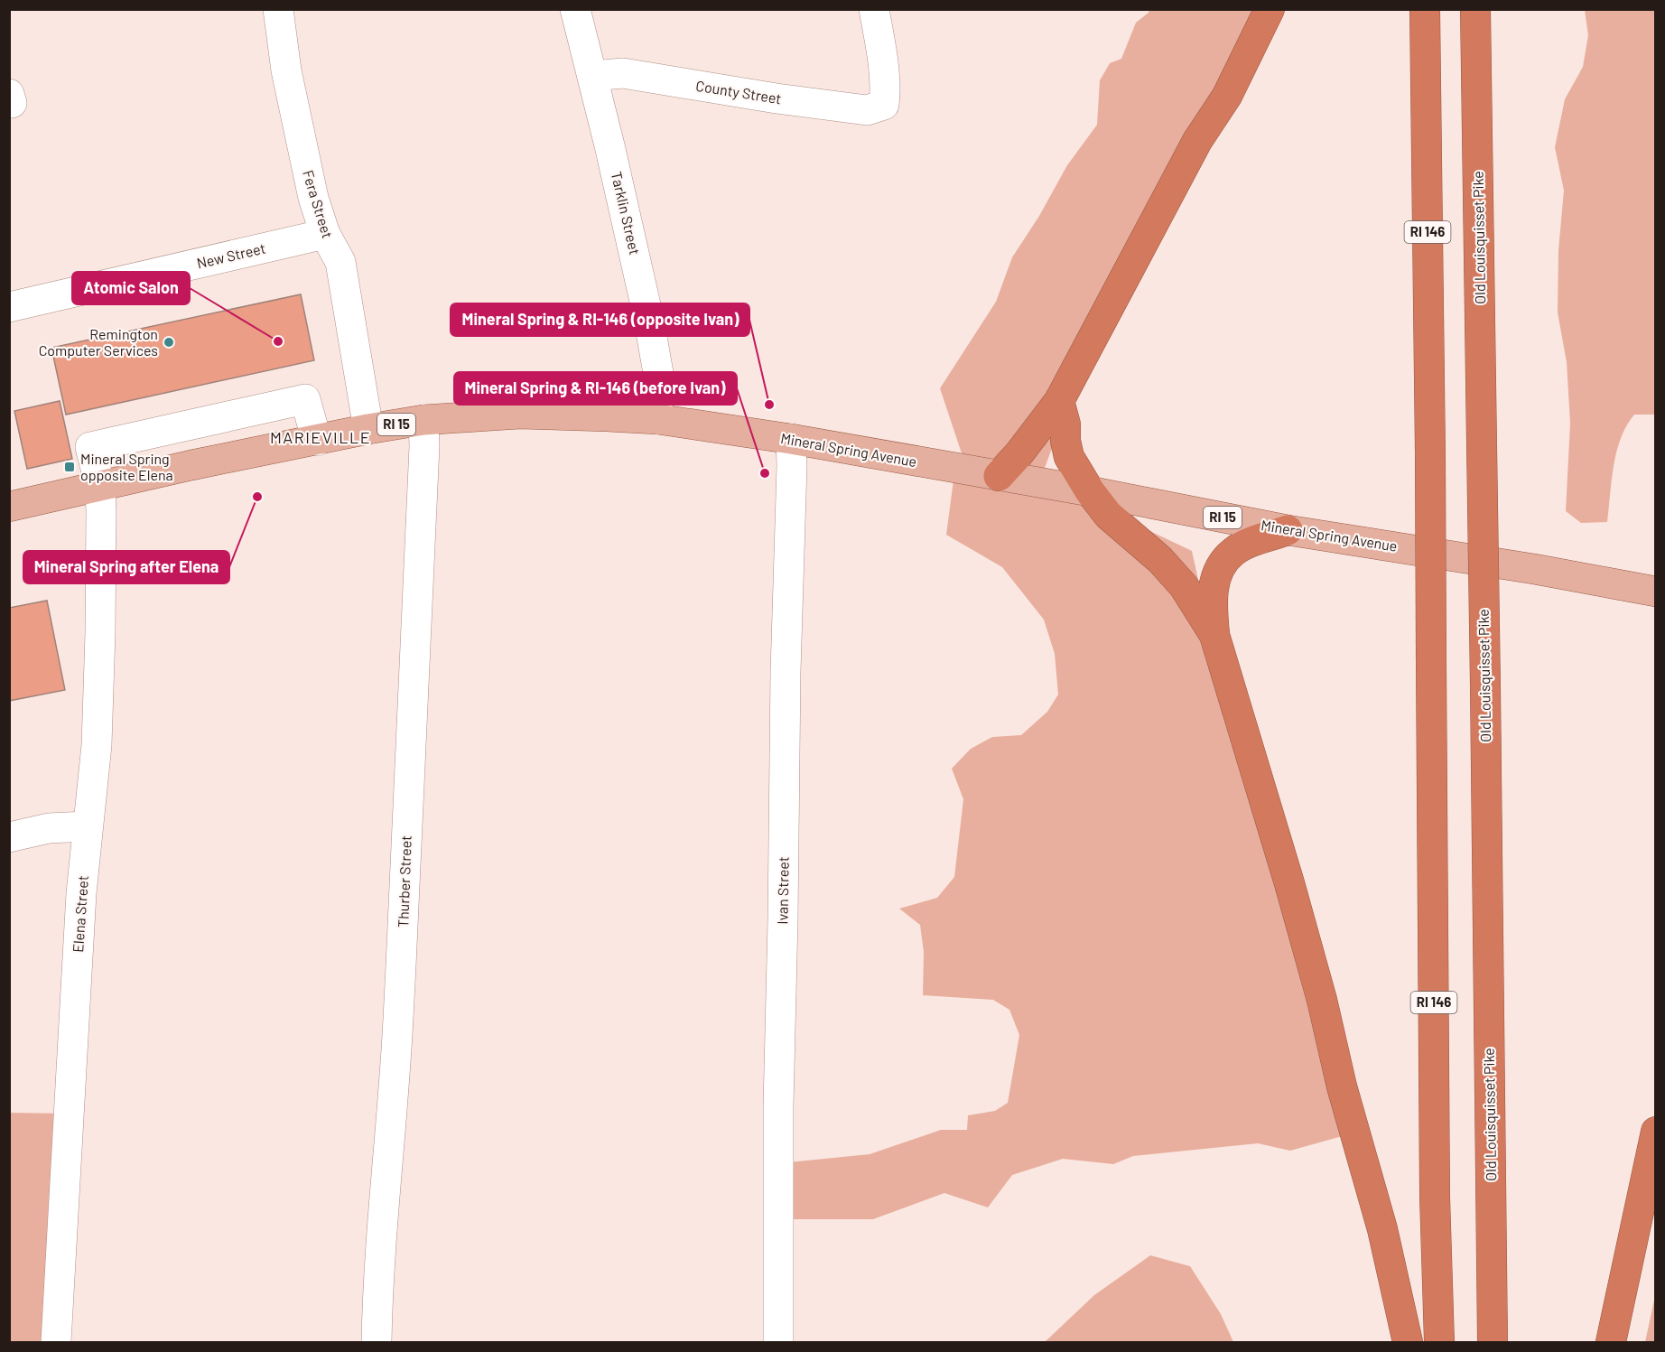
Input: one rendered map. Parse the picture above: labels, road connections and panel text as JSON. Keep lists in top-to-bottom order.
{
  "streets": {
    "highway": ["RI 146", "Old Louisquisset Pike"],
    "main road": ["RI 15", "Mineral Spring Avenue"],
    "street": [
      "County Street",
      "Fera Street",
      "Tarklin Street",
      "New Street",
      "Thurber Street",
      "Ivan Street",
      "Elena Street"
    ]
  },
  "crossings": [
    ["County Street", "Tarklin Street"],
    ["Fera Street", "New Street"],
    ["Fera Street", "Mineral Spring Avenue"],
    ["Tarklin Street", "Mineral Spring Avenue"],
    ["Mineral Spring Avenue", "Thurber Street"],
    ["Mineral Spring Avenue", "Ivan Street"],
    ["Mineral Spring Avenue", "Elena Street"]
  ],
  "districts": ["MARIEVILLE"],
  "places": {
    "other": [
      "Atomic Salon",
      "Remington Computer Services",
      "Mineral Spring & RI-146 (opposite Ivan)",
      "Mineral Spring & RI-146 (before Ivan)",
      "Mineral Spring after Elena"
    ],
    "transit": ["Mineral Spring opposite Elena"]
  }
}
